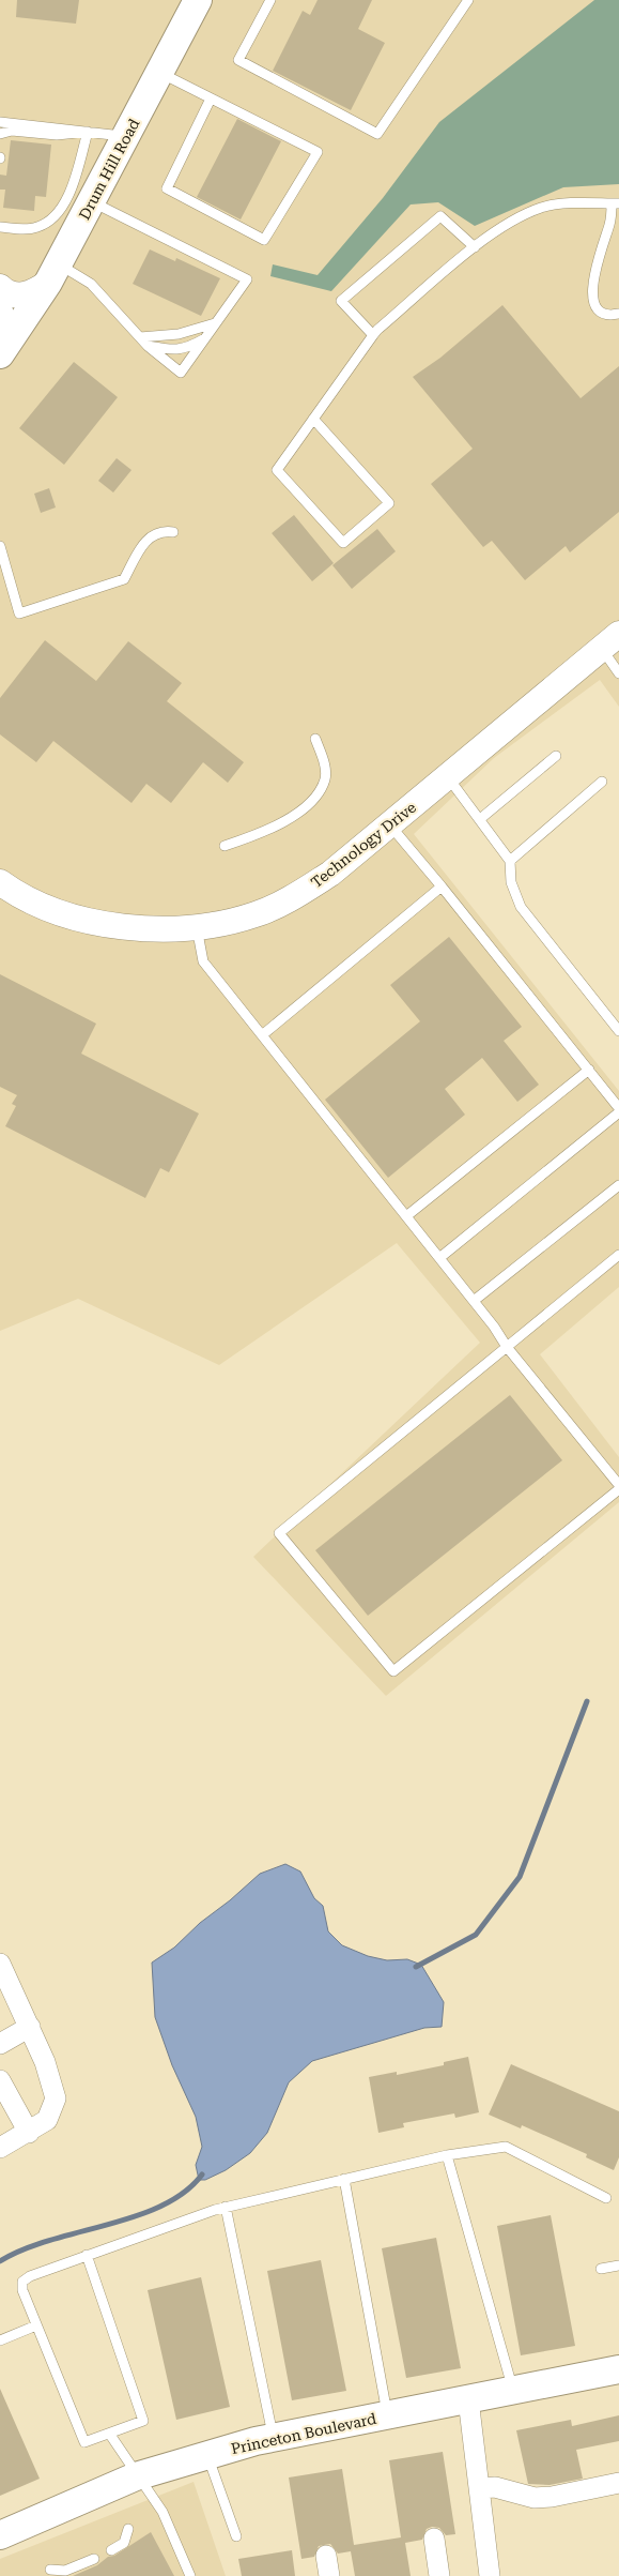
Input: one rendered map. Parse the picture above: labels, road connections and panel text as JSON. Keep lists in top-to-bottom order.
{
  "streets": {
    "main road": ["Drum Hill Road", "Princeton Boulevard"],
    "street": ["Technology Drive"]
  }
}
